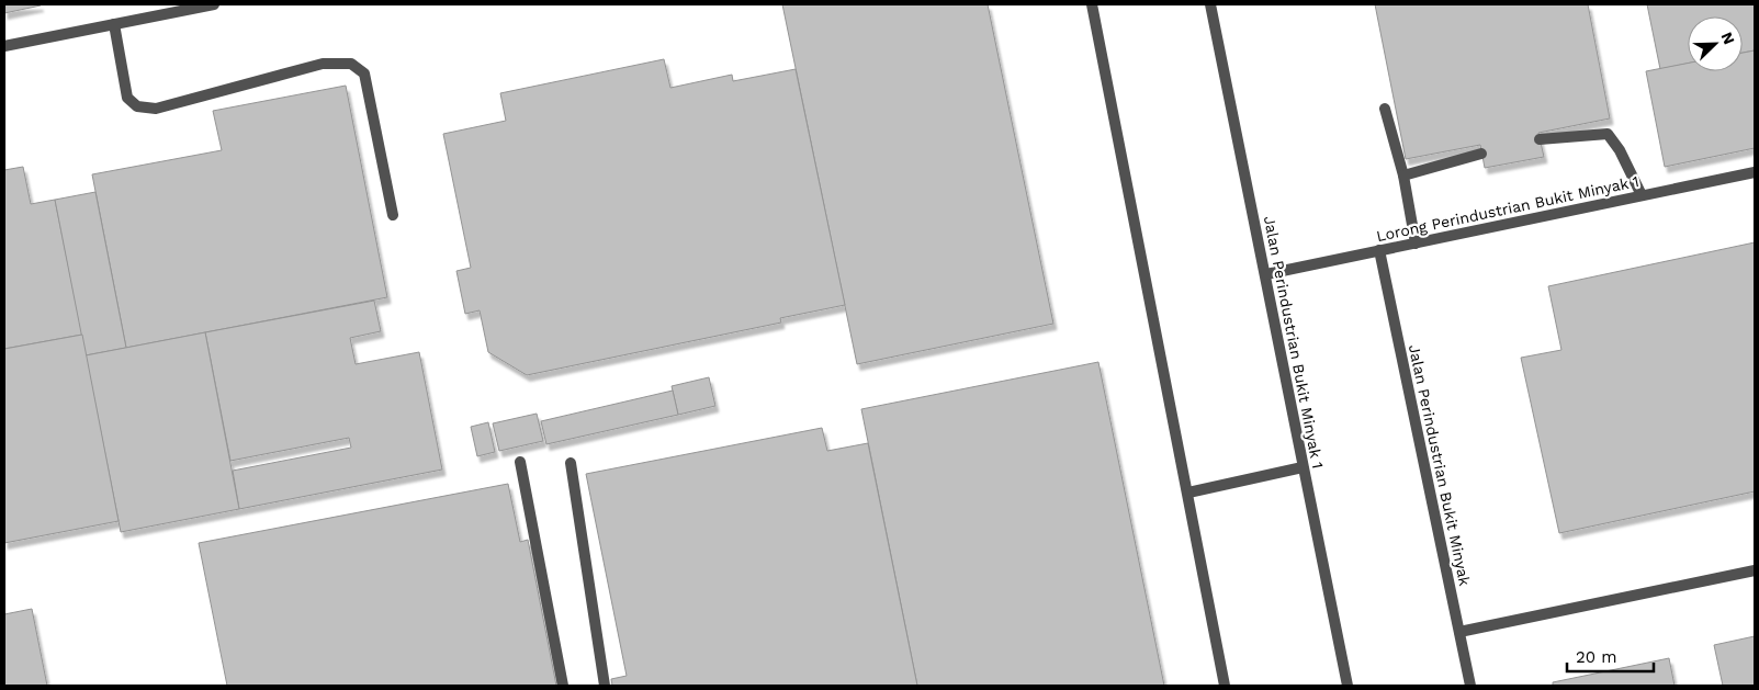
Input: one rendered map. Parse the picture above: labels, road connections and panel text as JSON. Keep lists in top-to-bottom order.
{
  "streets": {
    "street": ["Lorong Perindustrian Bukit Minyak 1", "Jalan Perindustrian Bukit Minyak 1", "Jalan Perindustrian Bukit Minyak"]
  },
  "crossings": [
    ["Lorong Perindustrian Bukit Minyak 1", "Jalan Perindustrian Bukit Minyak 1"],
    ["Lorong Perindustrian Bukit Minyak 1", "Jalan Perindustrian Bukit Minyak"]
  ],
  "scale_bar": "20 m",
  "north": "top right"
}
